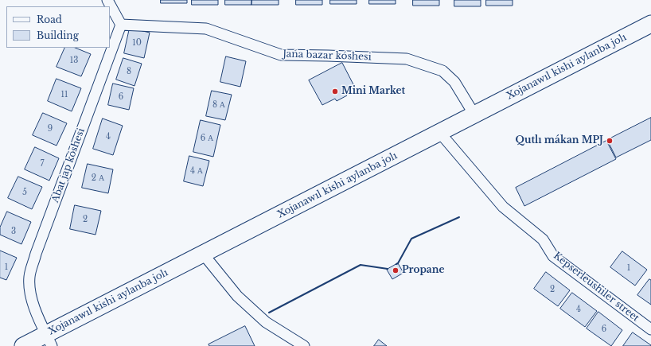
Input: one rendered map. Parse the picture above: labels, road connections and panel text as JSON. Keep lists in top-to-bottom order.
{
  "streets": {
    "main road": ["Xojanawıl kishi aylanba jolı"],
    "street": ["Jańa bazar kóshesi", "Abat jap kóshesi", "Kepserleushiler street"]
  },
  "crossings": [
    ["Jańa bazar kóshesi", "Xojanawıl kishi aylanba jolı"],
    ["Jańa bazar kóshesi", "Abat jap kóshesi"],
    ["Xojanawıl kishi aylanba jolı", "Abat jap kóshesi"],
    ["Xojanawıl kishi aylanba jolı", "Kepserleushiler street"]
  ],
  "places": ["Mini Market", "Qutlı mákan MPJ", "Propane"],
  "house_numbers": [
    "10",
    "13",
    "8",
    "11",
    "6",
    "8 А",
    "9",
    "4",
    "6 А",
    "7",
    "4 А",
    "2 А",
    "5",
    "2",
    "3",
    "1",
    "1",
    "2",
    "4",
    "6"
  ],
  "legend": ["Road", "Building"]
}
